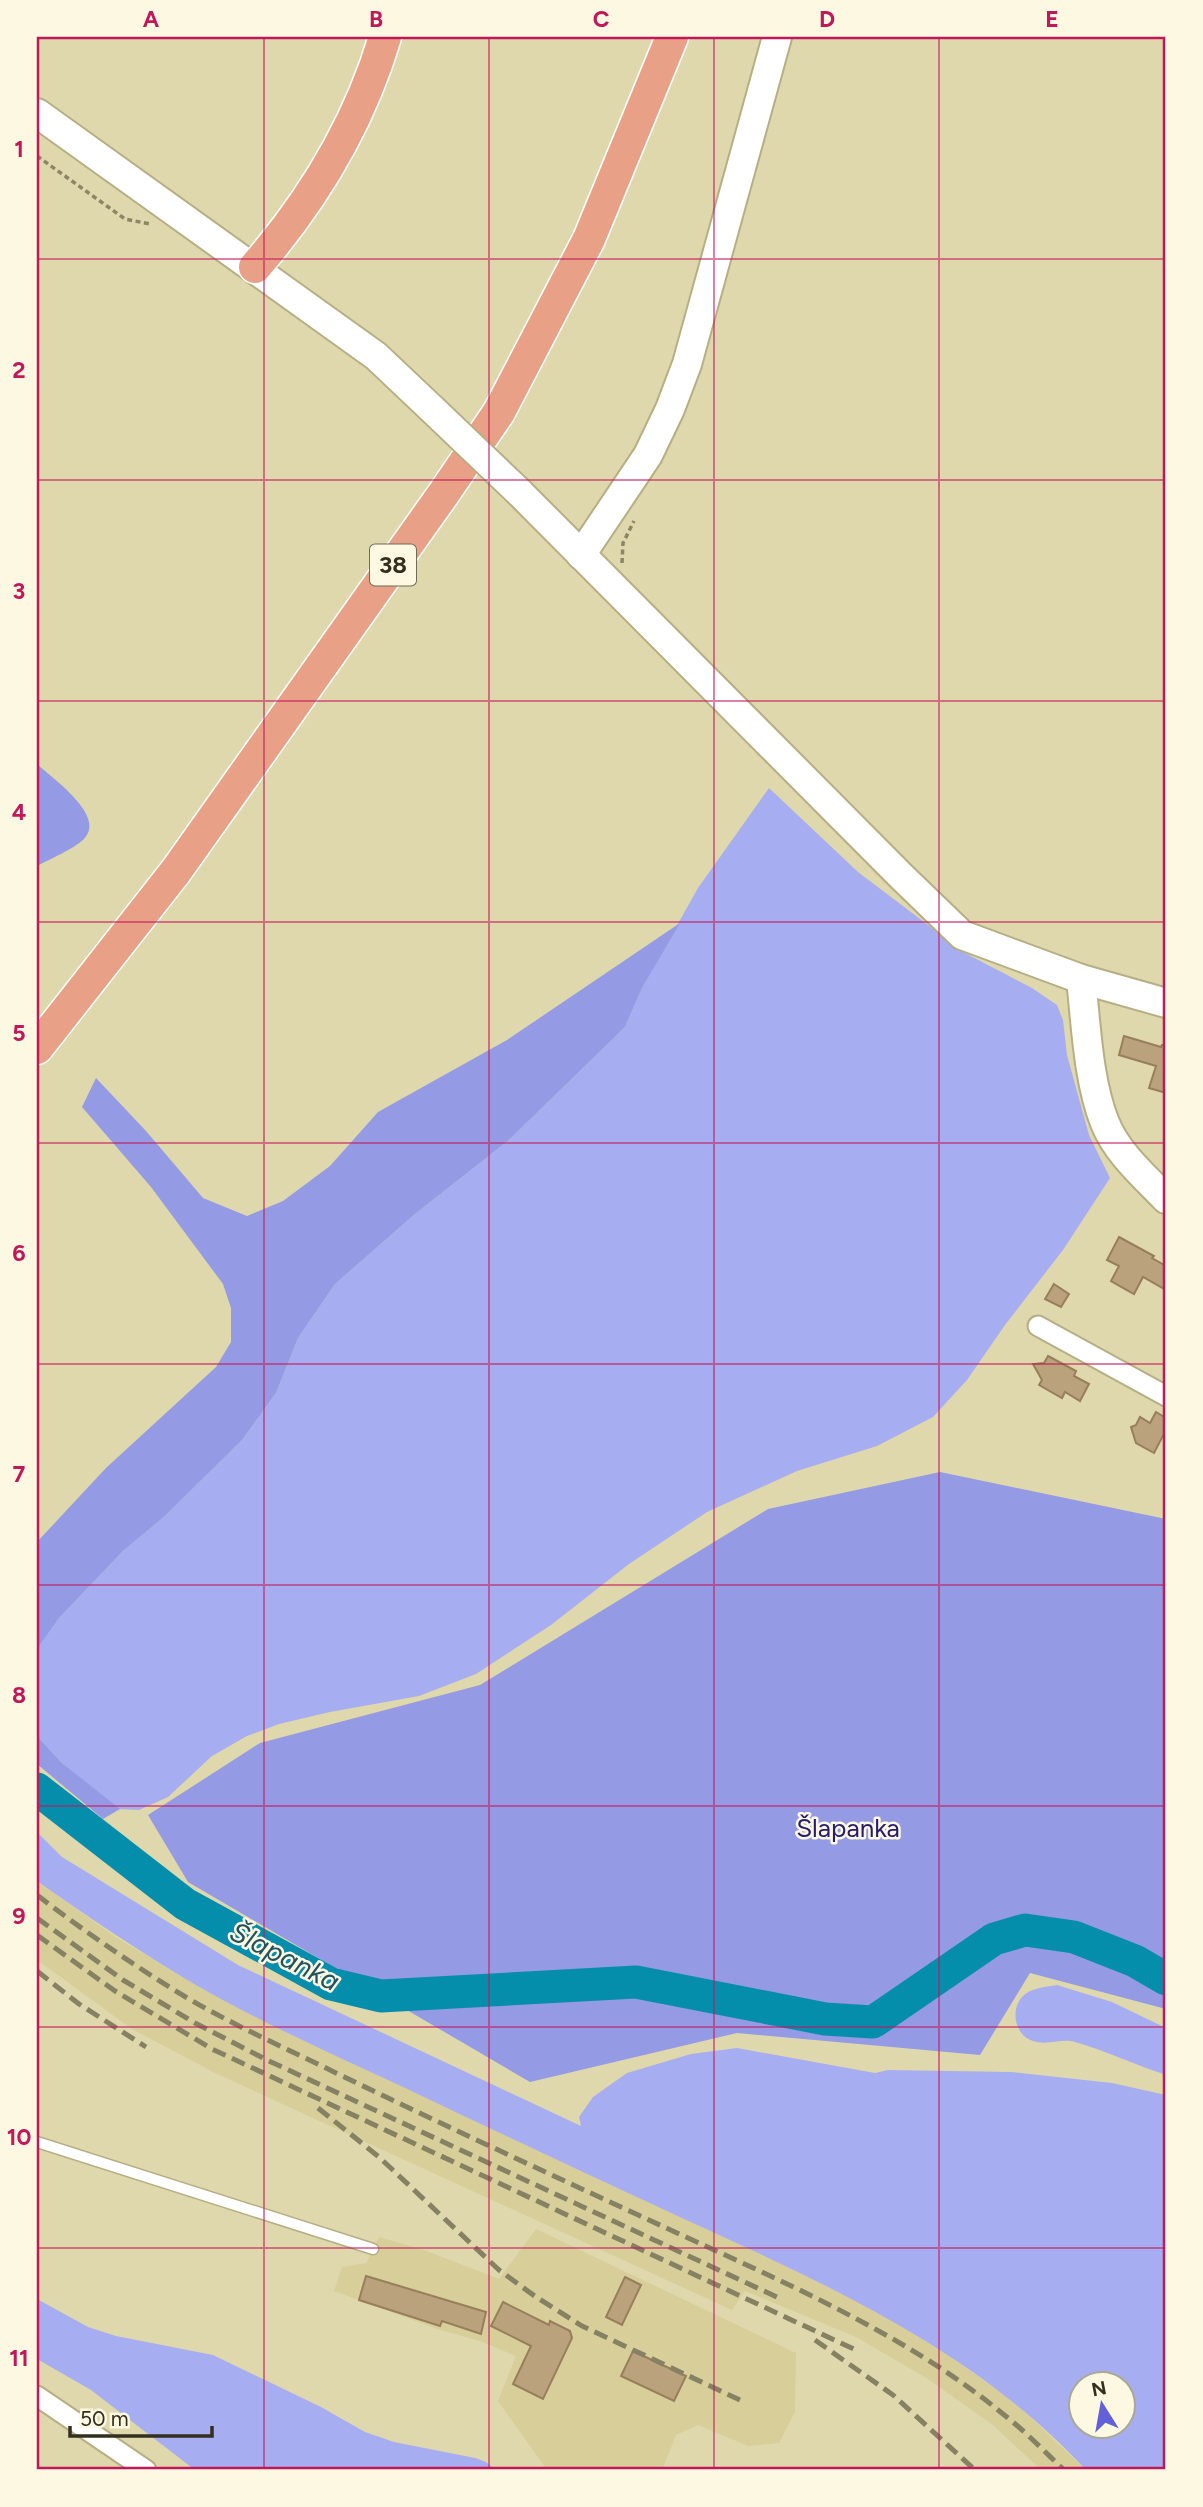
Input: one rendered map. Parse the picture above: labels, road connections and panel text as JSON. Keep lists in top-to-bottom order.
{
  "streets": {
    "main road": ["38"]
  },
  "water": ["Šlapanka"],
  "parks": ["Šlapanka"],
  "scale_bar": "50 m",
  "north": "top",
  "grid": {
    "columns": [
      "A",
      "B",
      "C",
      "D",
      "E"
    ],
    "rows": [
      "1",
      "2",
      "3",
      "4",
      "5",
      "6",
      "7",
      "8",
      "9",
      "10",
      "11"
    ]
  }
}
